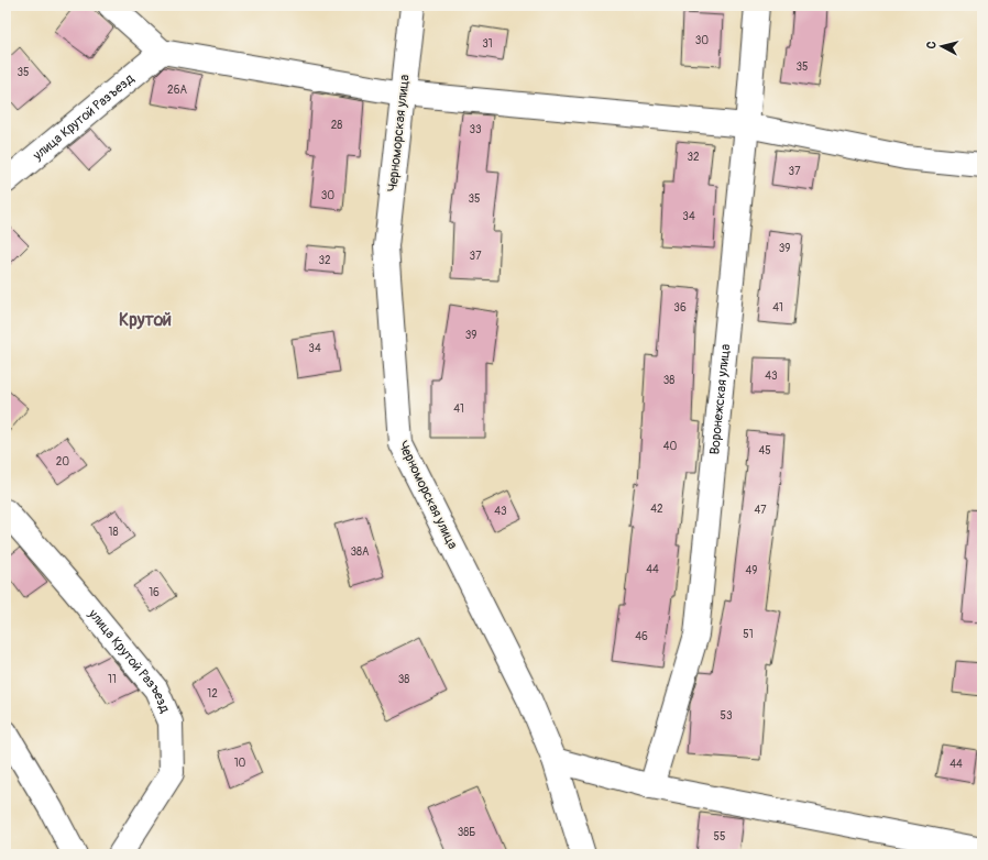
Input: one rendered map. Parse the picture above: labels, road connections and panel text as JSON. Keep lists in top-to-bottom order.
{
  "streets": {
    "street": ["улица Крутой Разъезд", "Черноморская улица", "Воронежская улица"]
  },
  "districts": ["Крутой"],
  "house_numbers": [
    "30",
    "31",
    "35",
    "35",
    "26А",
    "28",
    "33",
    "32",
    "37",
    "30",
    "35",
    "34",
    "39",
    "37",
    "32",
    "36",
    "41",
    "39",
    "34",
    "43",
    "38",
    "41",
    "40",
    "45",
    "20",
    "42",
    "47",
    "43",
    "18",
    "38А",
    "44",
    "49",
    "16",
    "51",
    "46",
    "11",
    "38",
    "12",
    "53",
    "10",
    "44",
    "38Б",
    "55"
  ],
  "north": "left"
}
